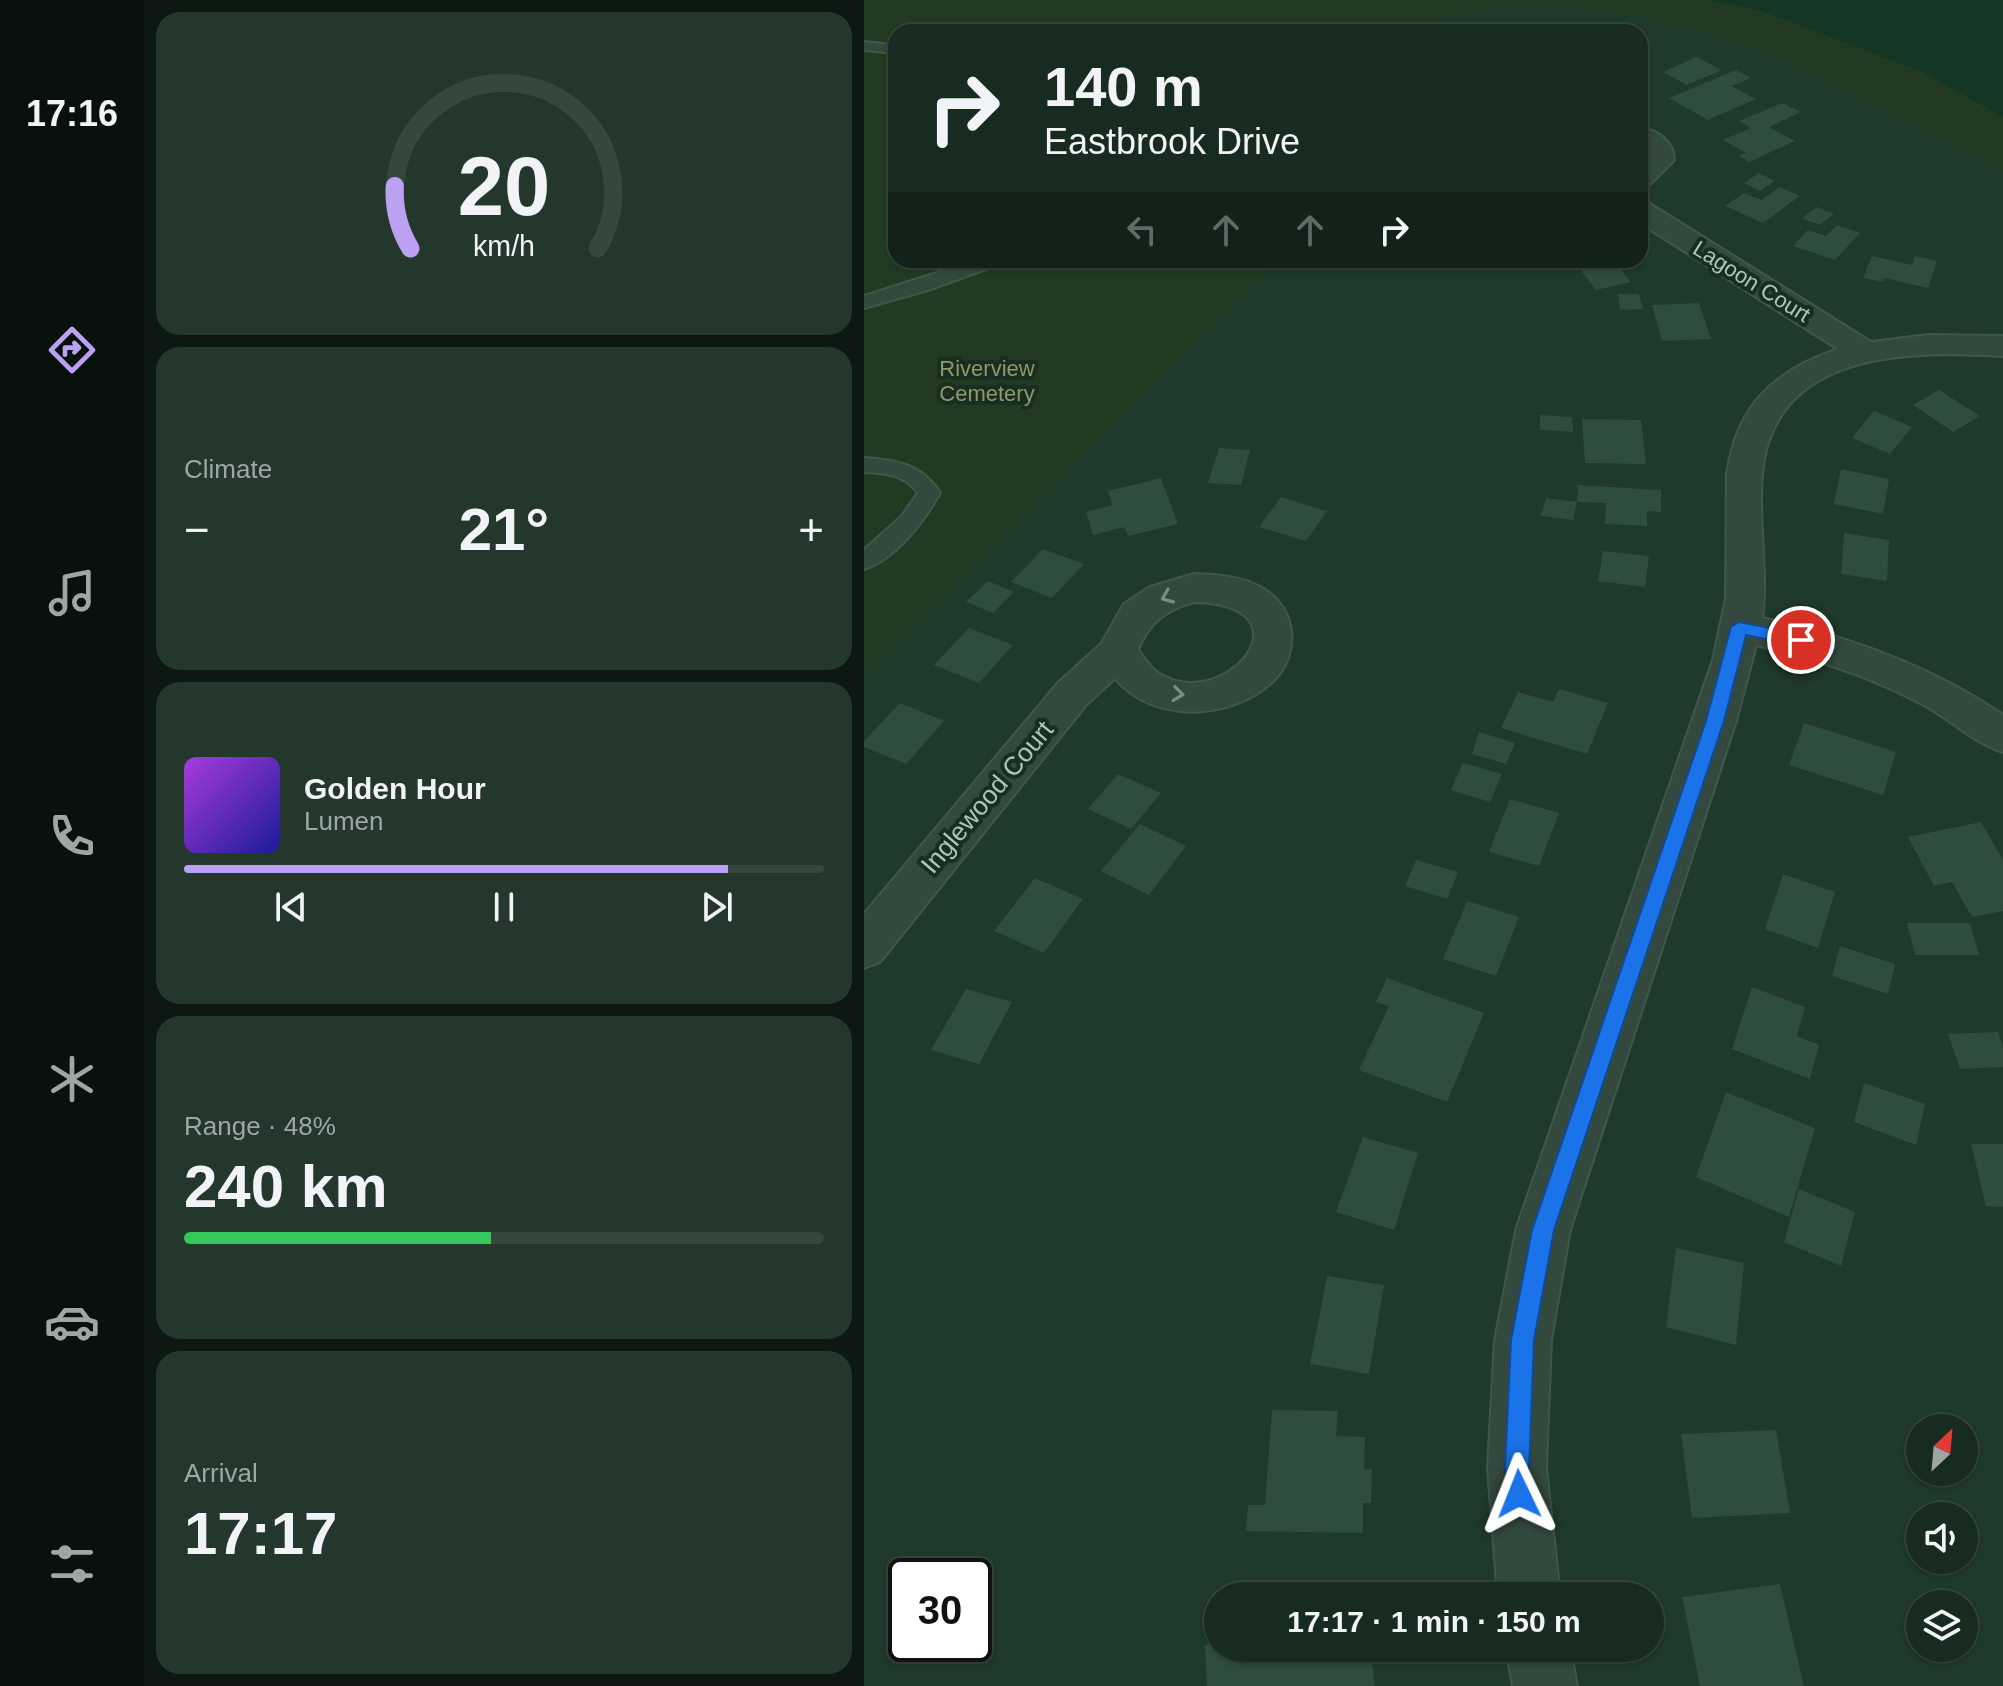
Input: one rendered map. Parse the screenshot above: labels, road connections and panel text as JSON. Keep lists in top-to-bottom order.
{
  "streets": {
    "street": ["Lagoon Court", "Inglewood Court"]
  },
  "parks": ["Riverview Cemetery"],
  "north": "top right",
  "page": {
    "tabs": "17:16",
    "turn": ["140 m", "Eastbrook Drive"],
    "tile": [
      "Climate",
      ["Range · 48%", "240 km"],
      ["Arrival", "17:17"]
    ],
    "heat": ["−", "21°", "+"],
    "song": ["Golden Hour", "Lumen"],
    "limit": "30",
    "trip": "17:17 · 1 min · 150 m",
    "gauge": ["20", "km/h"]
  }
}
